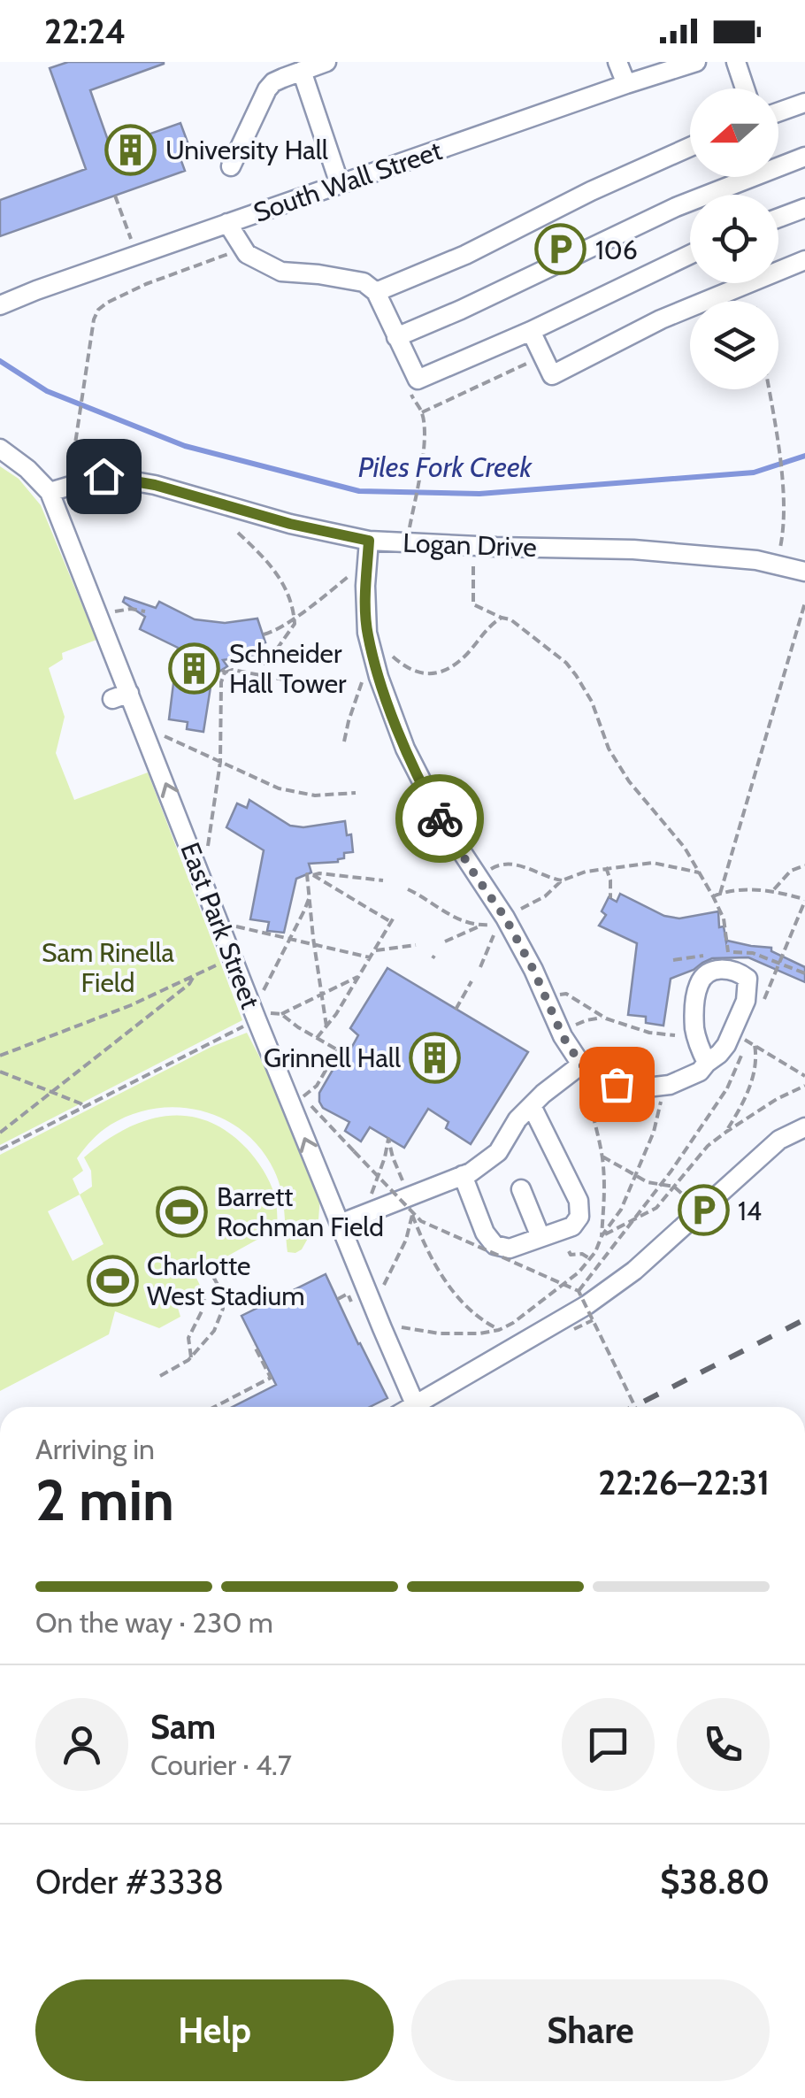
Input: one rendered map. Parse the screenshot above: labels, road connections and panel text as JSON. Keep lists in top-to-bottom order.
{
  "streets": {
    "street": ["South Wall Street", "Logan Drive", "East Park Street"]
  },
  "crossings": [
    ["Logan Drive", "East Park Street"]
  ],
  "one_way": ["East Park Street"],
  "water": ["Piles Fork Creek"],
  "parks": ["Sam Rinella Field"],
  "places": {
    "building": ["University Hall", "Schneider Hall Tower", "Grinnell Hall"],
    "parking": ["106", "14"],
    "sports": ["Barrett Rochman Field", "Charlotte West Stadium"]
  },
  "north": "left",
  "page": {
    "status": "22:24",
    "heading": ["2 min", "Arriving in", "22:26–22:31"],
    "panel": [
      "Sam",
      "Courier · 4.7",
      "Order #3338",
      "$38.80"
    ],
    "bar": "On the way · 230 m",
    "buttons": ["Help", "Share"]
  }
}
